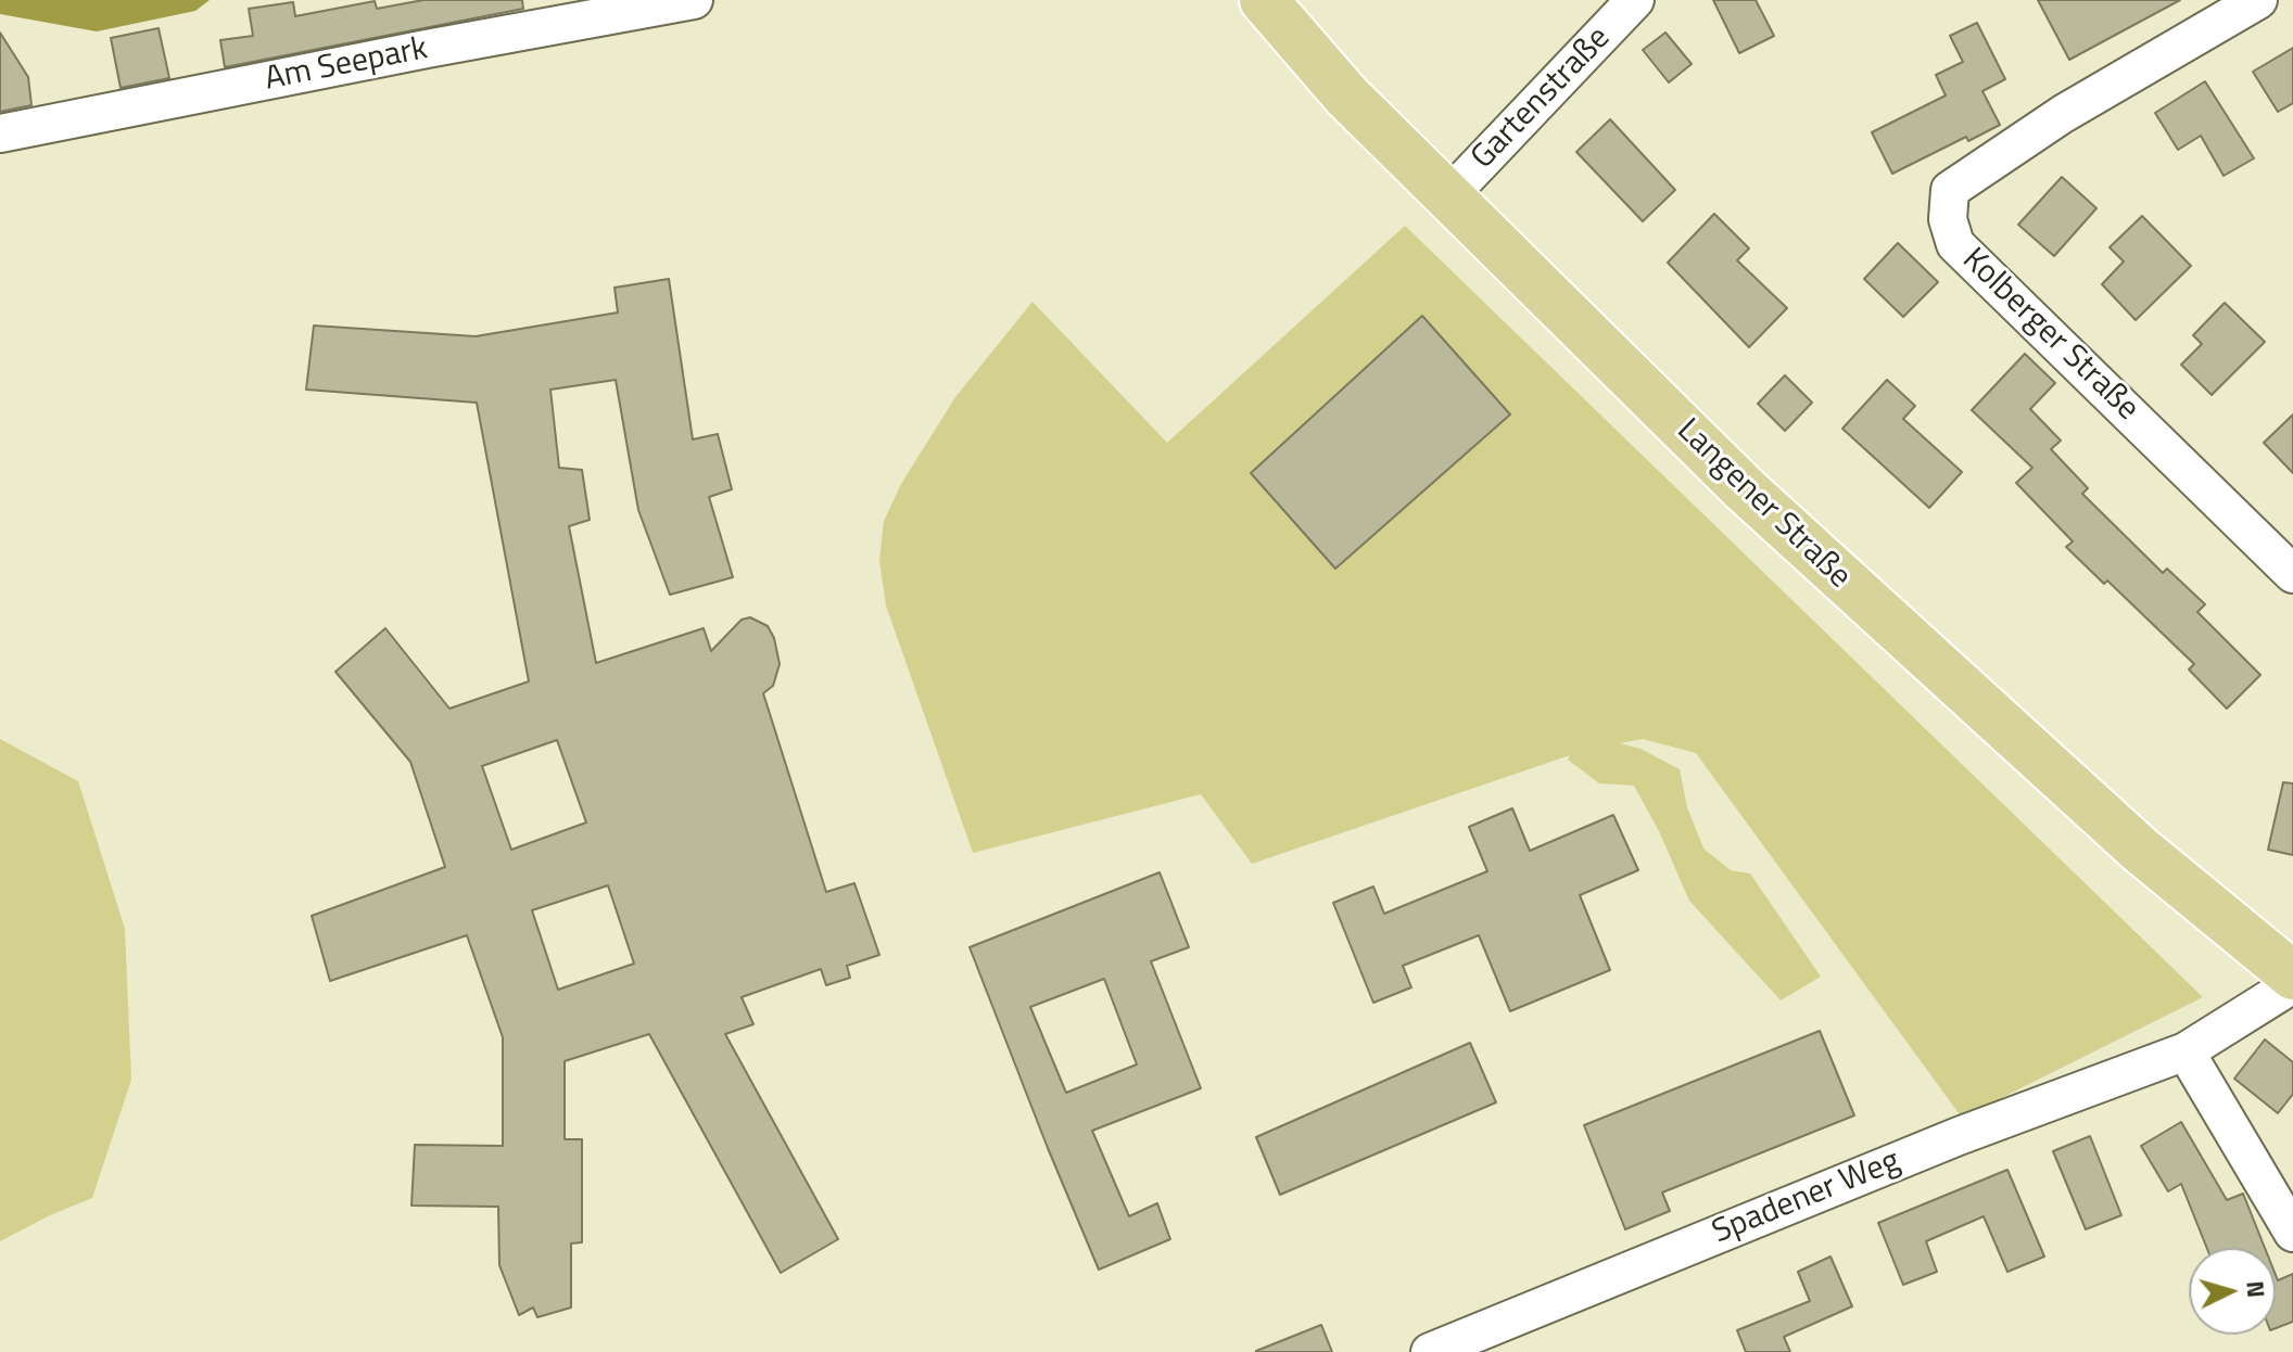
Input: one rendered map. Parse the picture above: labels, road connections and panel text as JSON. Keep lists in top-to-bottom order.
{
  "streets": {
    "main road": ["Langener Straße"],
    "street": [
      "Am Seepark",
      "Gartenstraße",
      "Kolberger Straße",
      "Spadener Weg"
    ]
  },
  "crossings": [
    ["Gartenstraße", "Langener Straße"]
  ],
  "north": "right"
}
